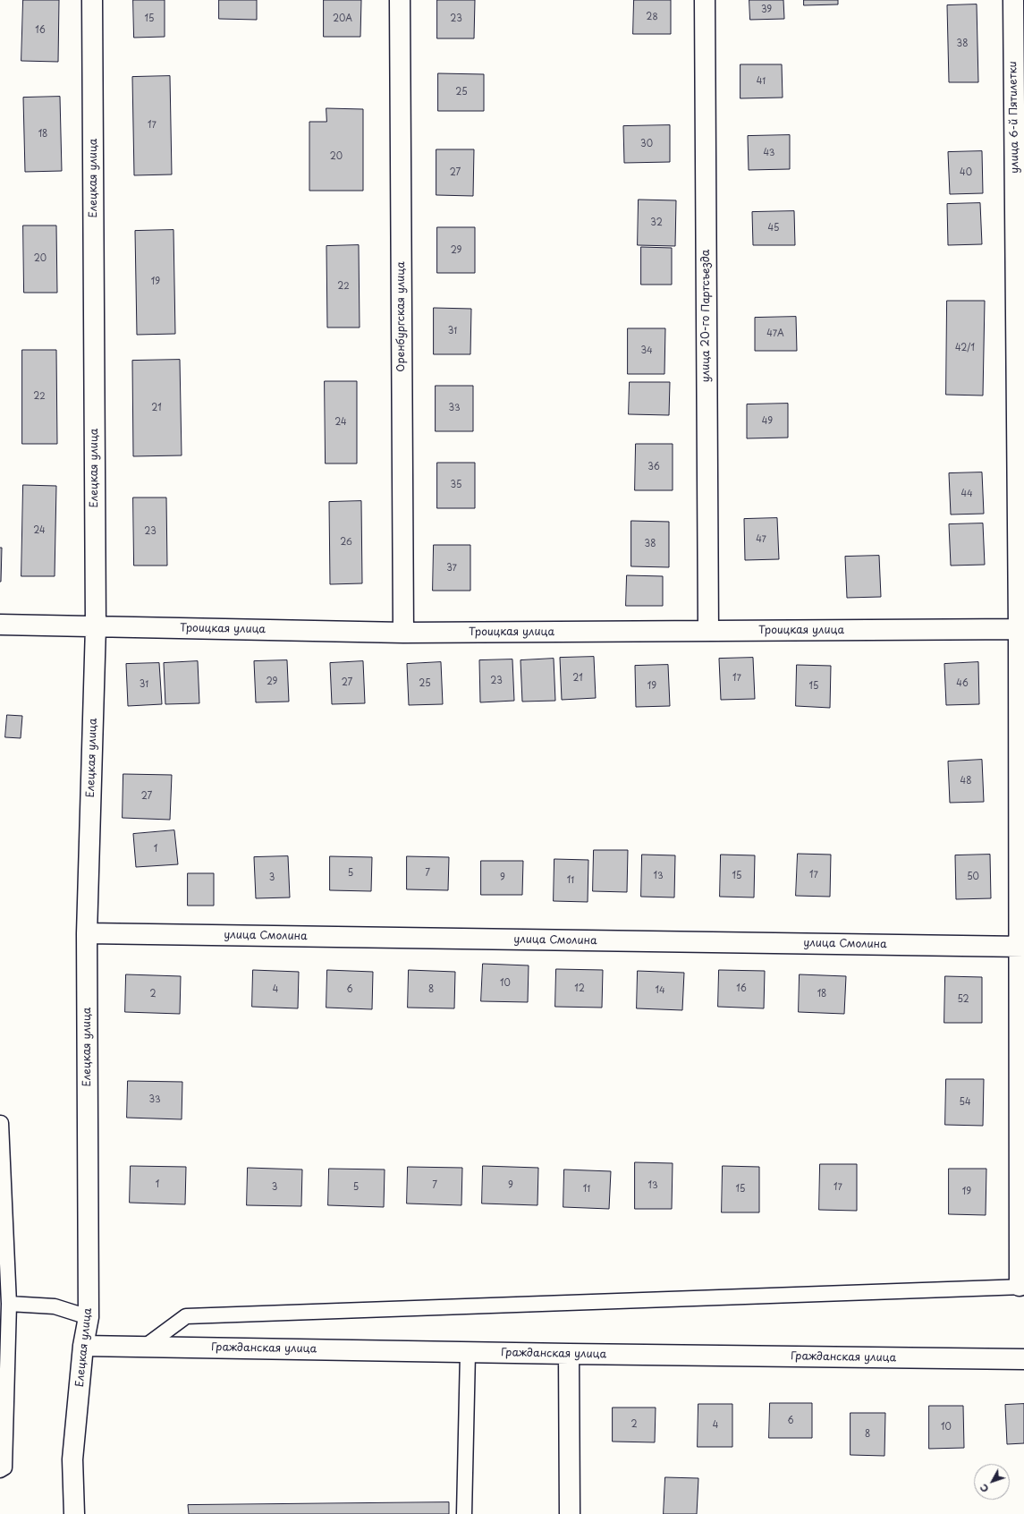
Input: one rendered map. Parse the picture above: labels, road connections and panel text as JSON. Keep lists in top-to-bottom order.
{
  "streets": {
    "street": [
      "улица 6-й Пятилетки",
      "Елецкая улица",
      "улица 20-го Партсъезда",
      "Оренбургская улица",
      "Троицкая улица",
      "улица Смолина",
      "Гражданская улица"
    ]
  },
  "crossings": [
    ["улица 6-й Пятилетки", "Троицкая улица"],
    ["улица 6-й Пятилетки", "улица Смолина"],
    ["Елецкая улица", "Троицкая улица"],
    ["Елецкая улица", "улица Смолина"],
    ["Елецкая улица", "Гражданская улица"],
    ["улица 20-го Партсъезда", "Троицкая улица"],
    ["Оренбургская улица", "Троицкая улица"]
  ],
  "house_numbers": [
    "39",
    "28",
    "15",
    "20А",
    "23",
    "16",
    "38",
    "41",
    "25",
    "17",
    "18",
    "30",
    "43",
    "20",
    "27",
    "40",
    "32",
    "45",
    "29",
    "20",
    "19",
    "22",
    "31",
    "47А",
    "42/1",
    "34",
    "22",
    "21",
    "33",
    "49",
    "24",
    "36",
    "35",
    "44",
    "24",
    "23",
    "47",
    "26",
    "38",
    "37",
    "21",
    "17",
    "23",
    "29",
    "27",
    "25",
    "46",
    "31",
    "19",
    "15",
    "48",
    "27",
    "1",
    "5",
    "7",
    "17",
    "13",
    "15",
    "50",
    "3",
    "9",
    "11",
    "10",
    "12",
    "16",
    "4",
    "6",
    "8",
    "14",
    "2",
    "18",
    "52",
    "33",
    "54",
    "1",
    "7",
    "9",
    "13",
    "3",
    "5",
    "17",
    "11",
    "15",
    "19",
    "6",
    "2",
    "4",
    "10",
    "8"
  ],
  "north": "bottom left"
}
